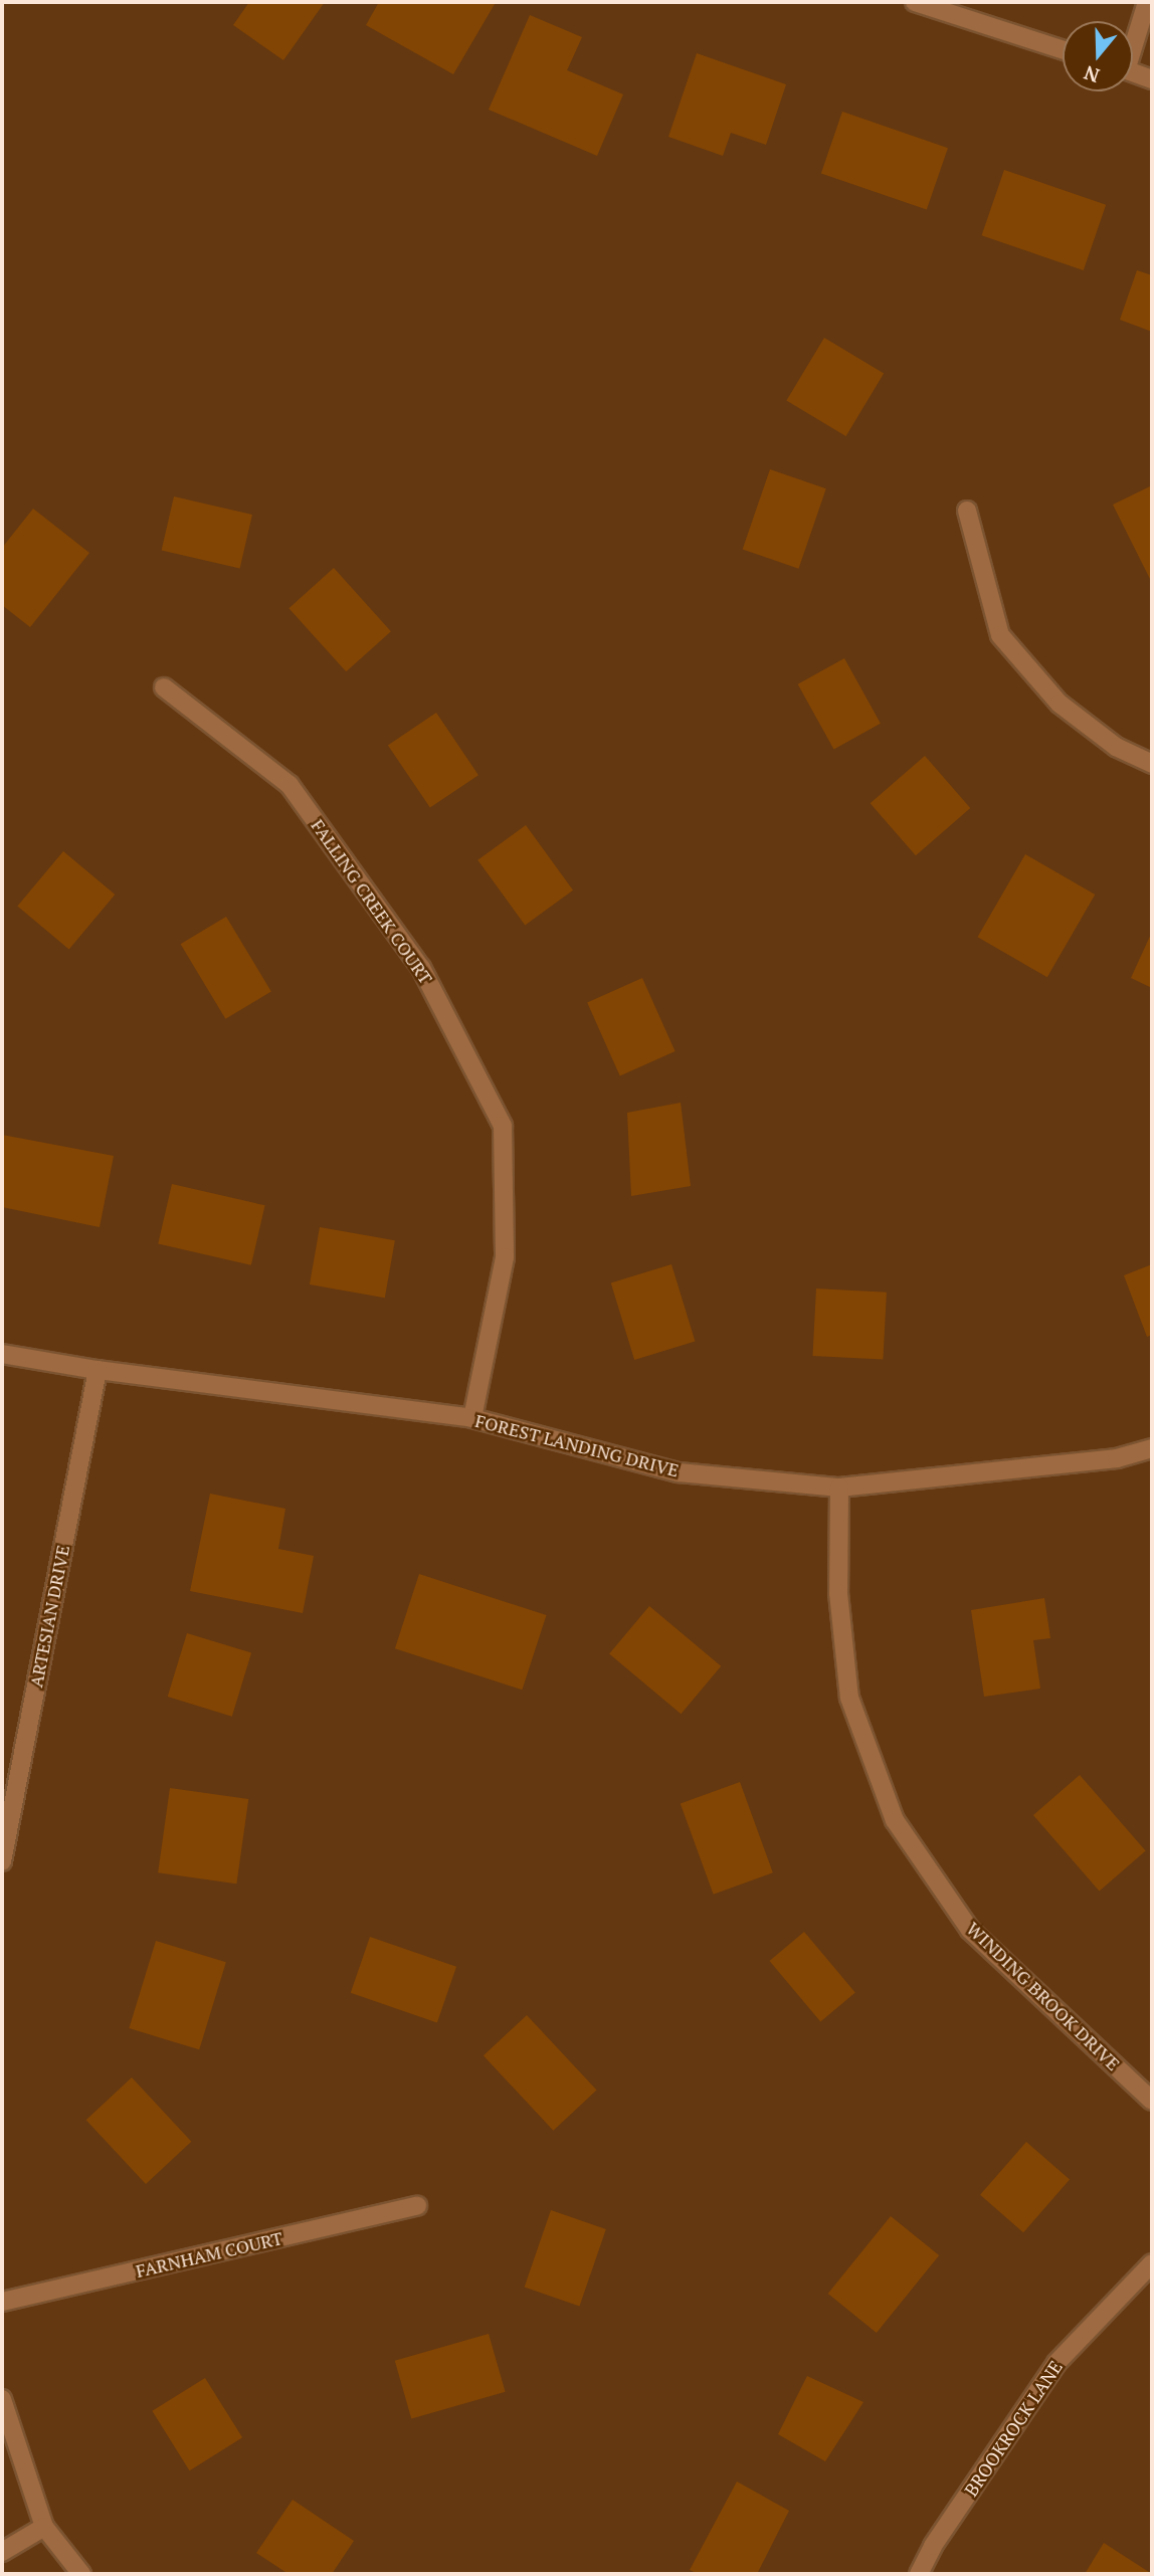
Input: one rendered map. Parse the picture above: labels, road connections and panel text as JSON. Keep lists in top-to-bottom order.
{
  "streets": {
    "street": [
      "FALLING CREEK COURT",
      "FOREST LANDING DRIVE",
      "ARTESIAN DRIVE",
      "WINDING BROOK DRIVE",
      "FARNHAM COURT",
      "BROOKROCK LANE"
    ]
  },
  "crossings": [
    ["FALLING CREEK COURT", "FOREST LANDING DRIVE"],
    ["FOREST LANDING DRIVE", "ARTESIAN DRIVE"],
    ["FOREST LANDING DRIVE", "WINDING BROOK DRIVE"]
  ],
  "north": "bottom"
}
